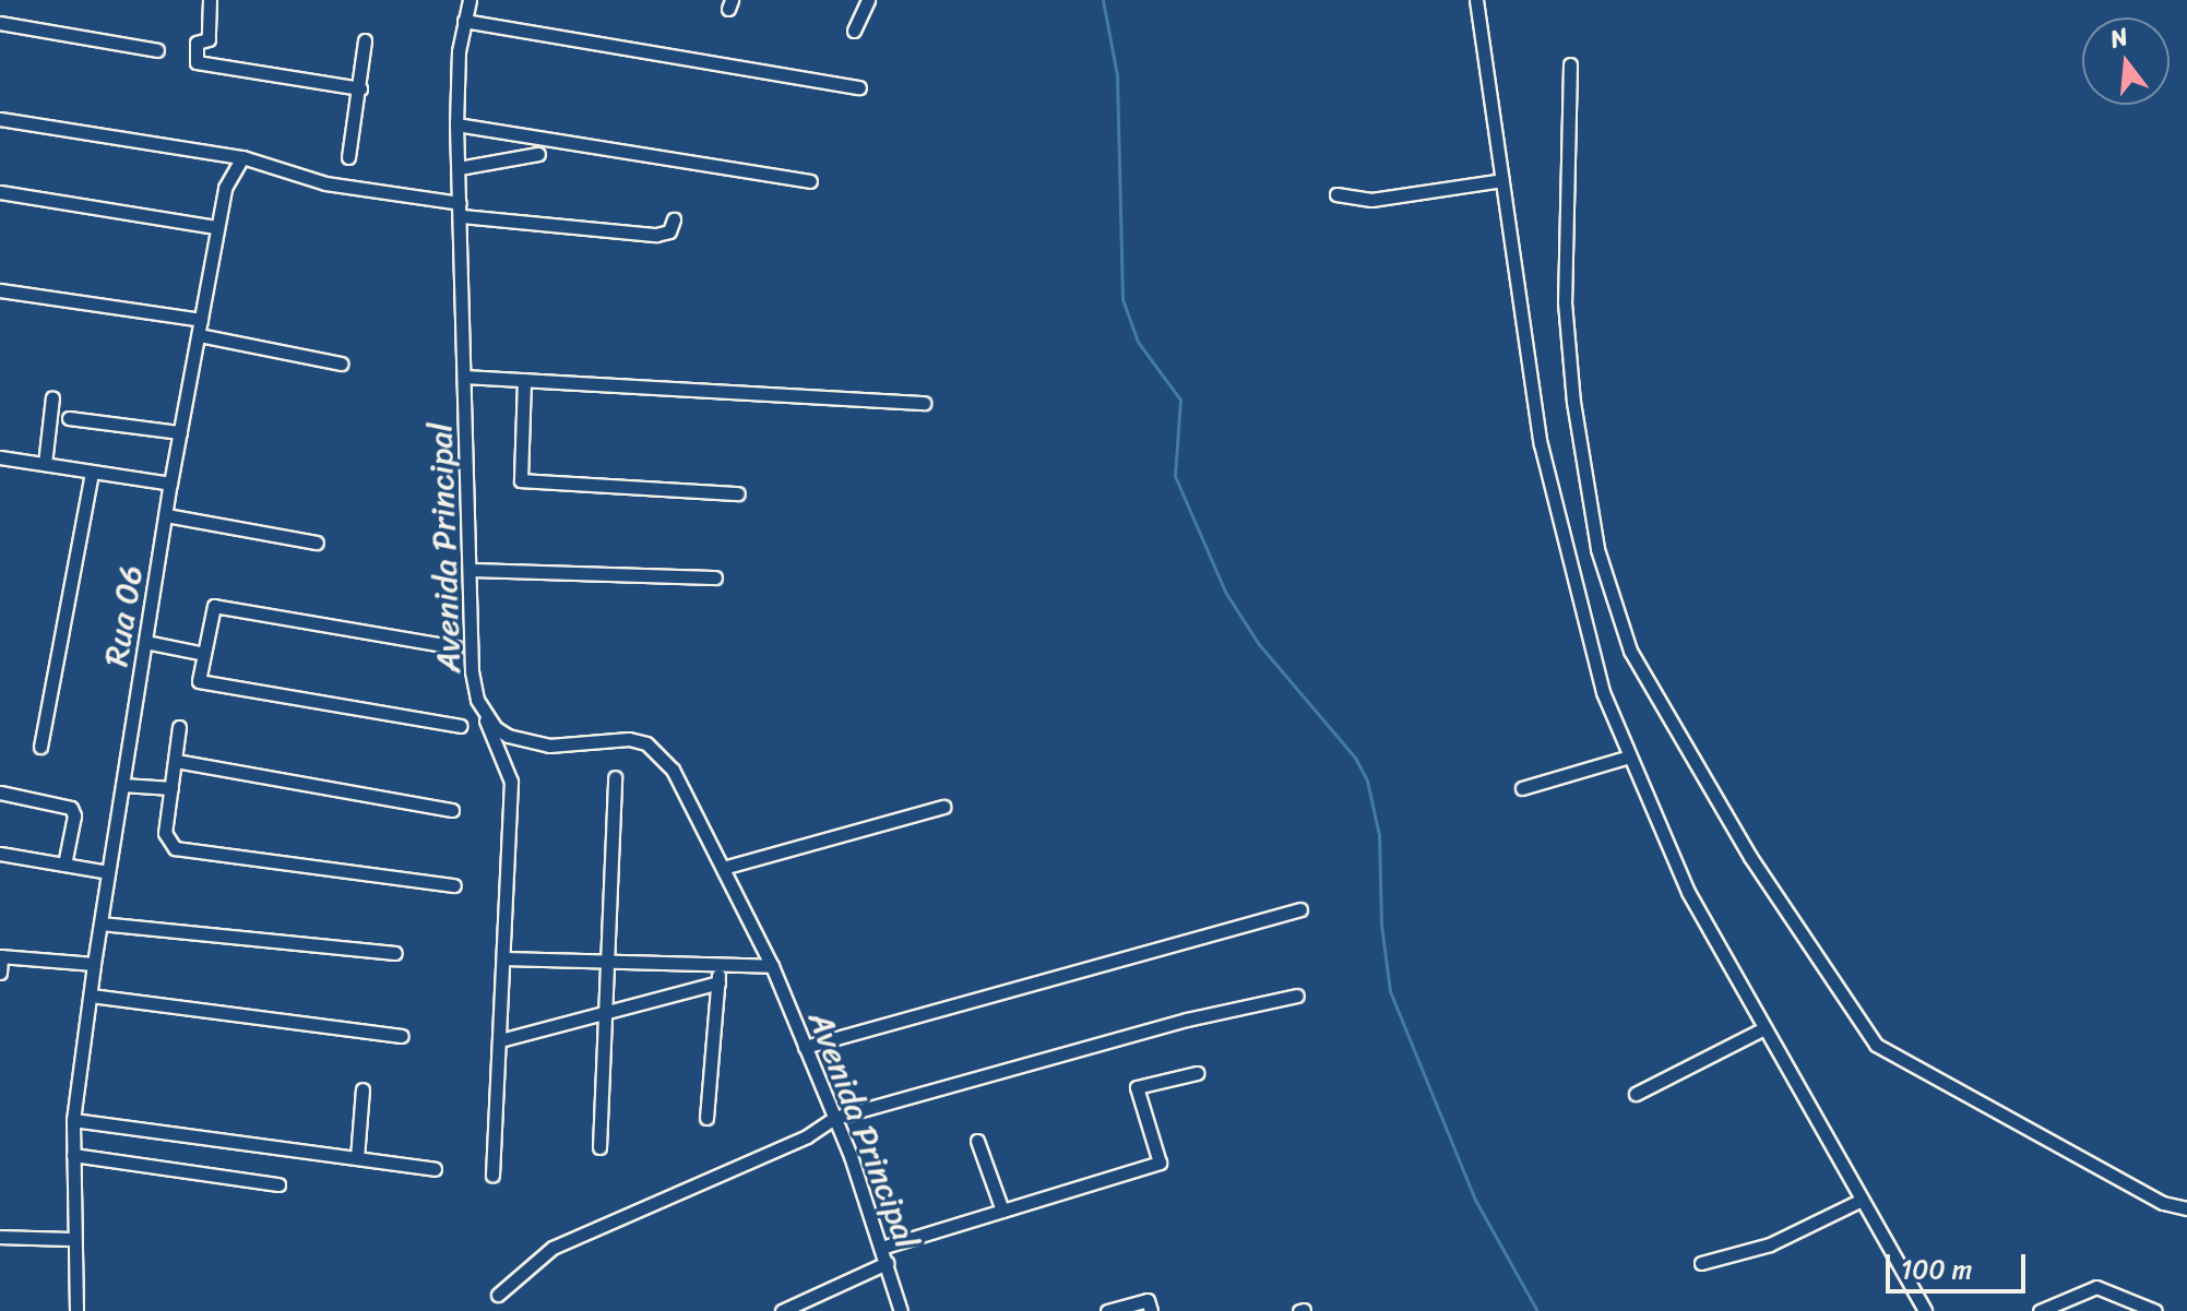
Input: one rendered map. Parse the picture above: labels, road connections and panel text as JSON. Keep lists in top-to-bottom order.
{
  "streets": {
    "street": ["Avenida Principal", "Rua 06"]
  },
  "scale_bar": "100 m",
  "north": "top"
}
